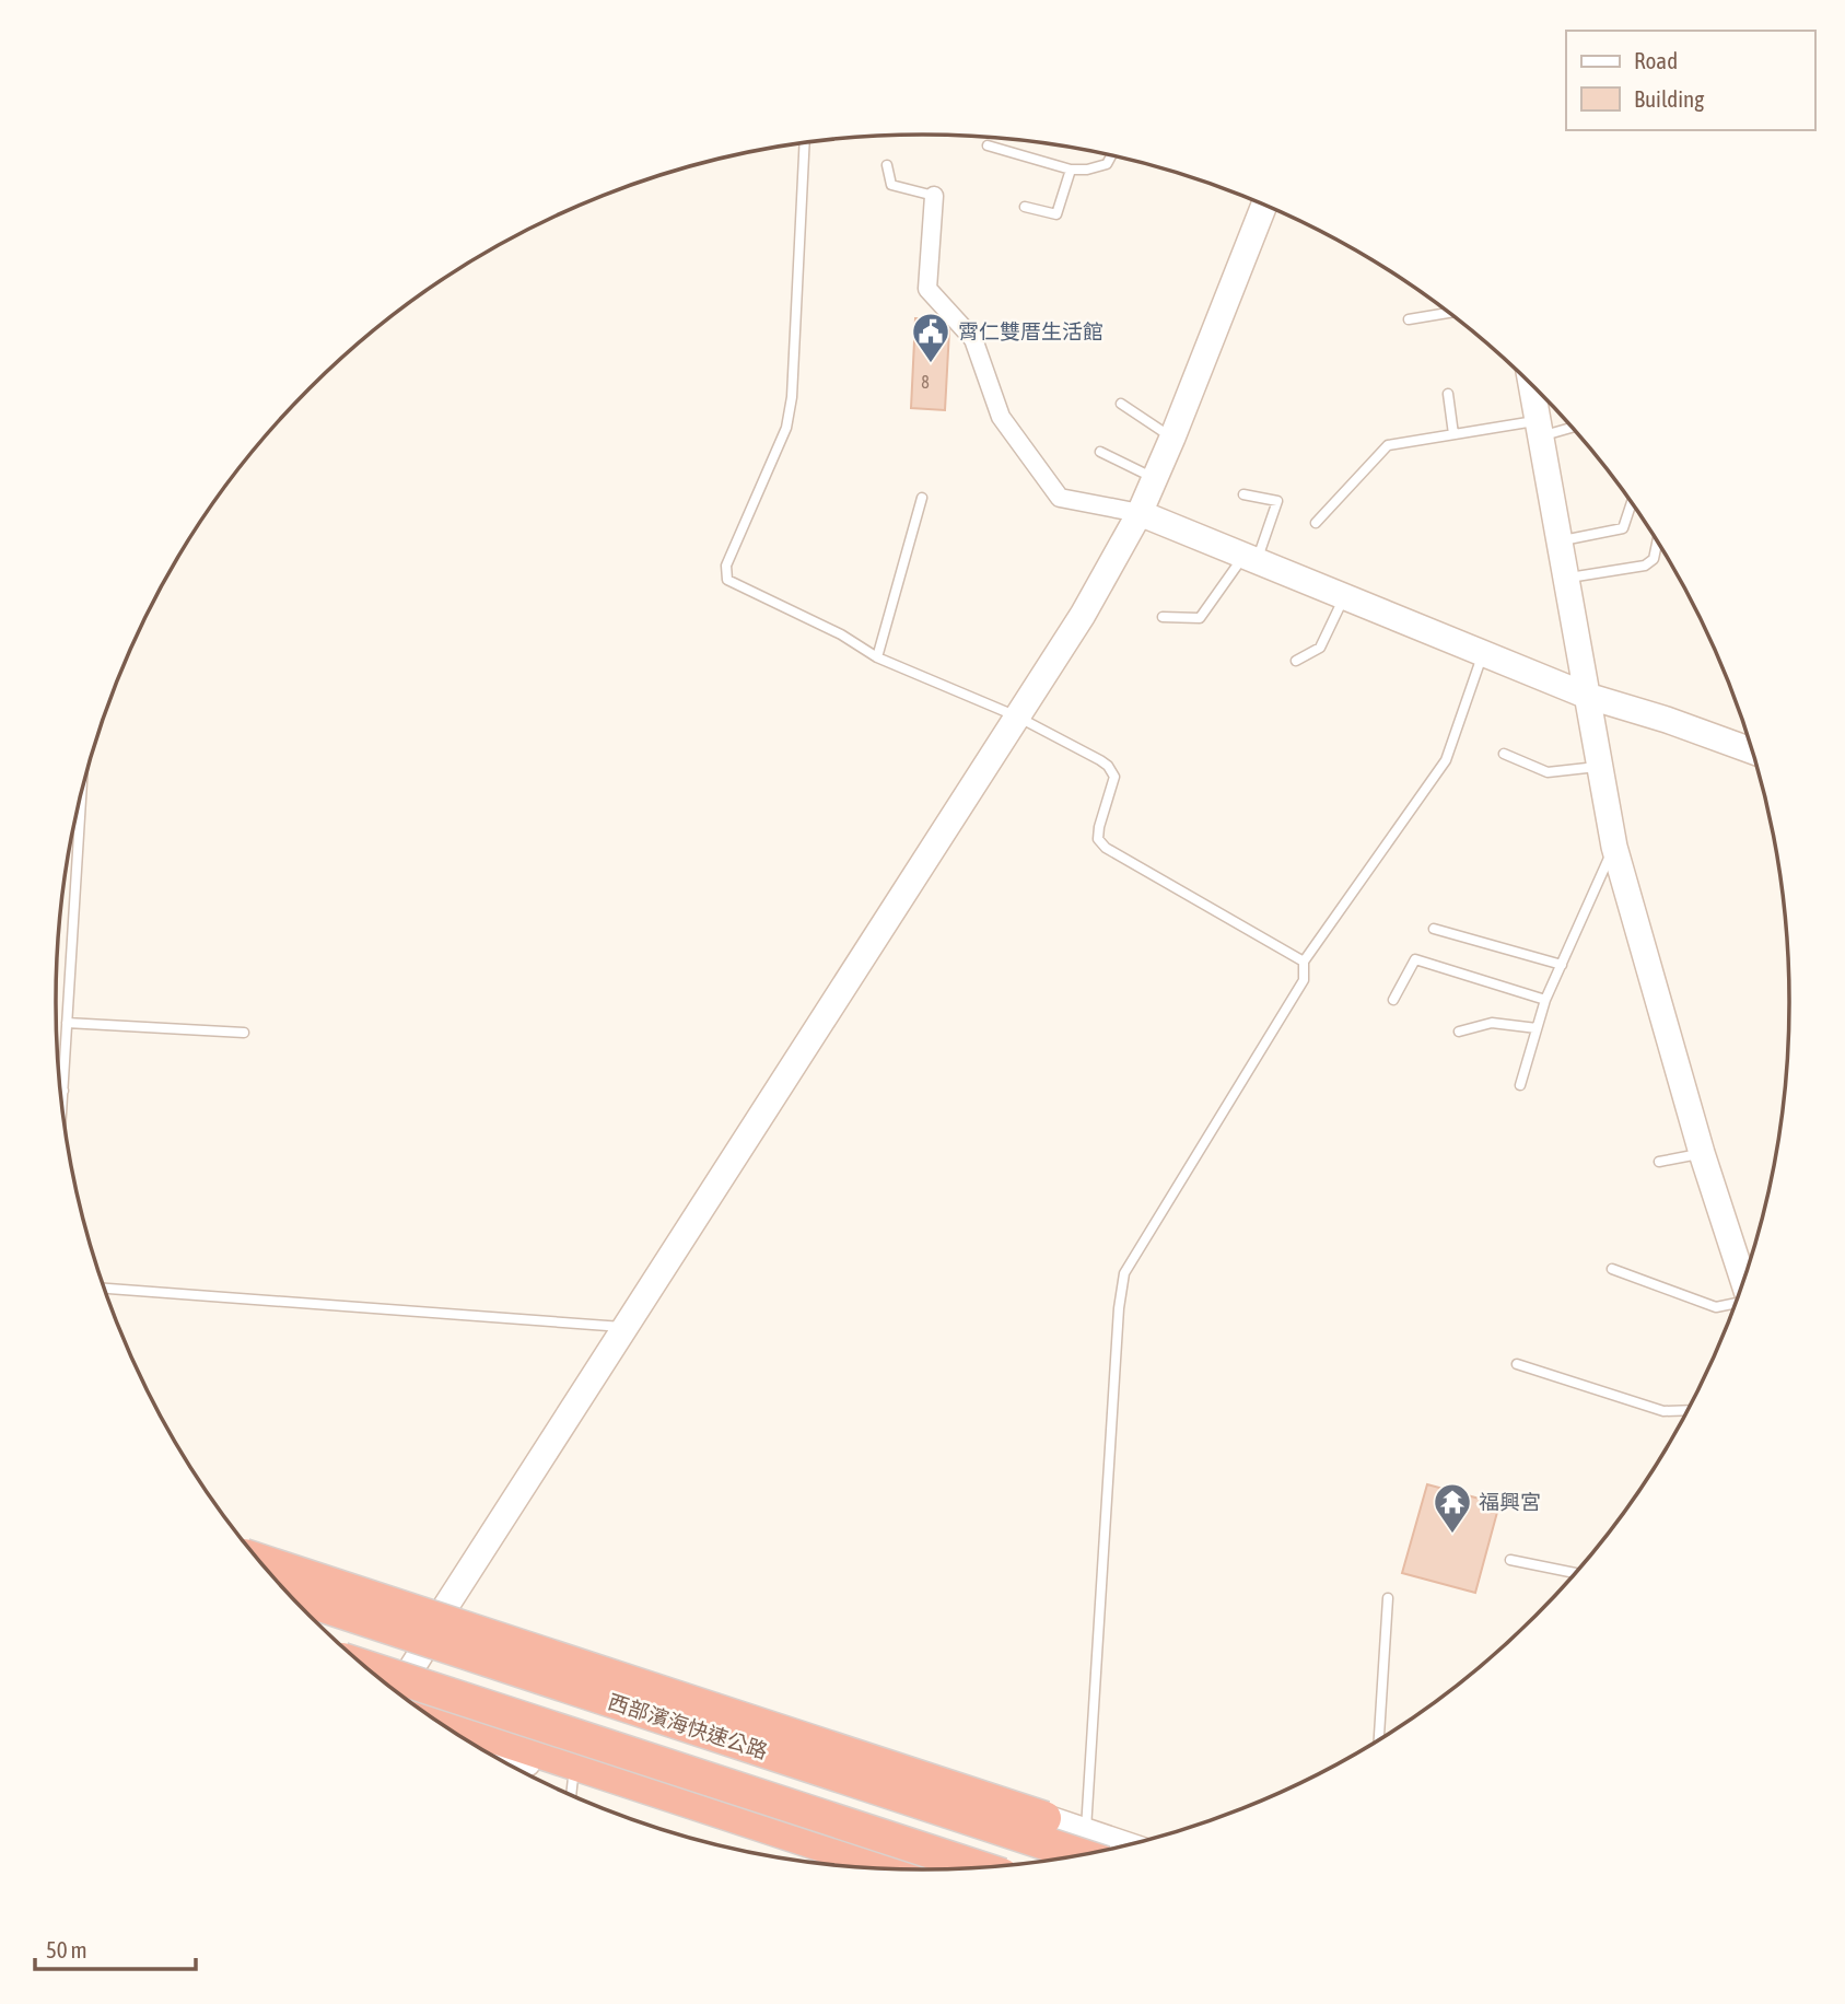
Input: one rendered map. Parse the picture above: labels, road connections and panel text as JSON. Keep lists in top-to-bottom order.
{
  "streets": {
    "highway": ["西部濱海快速公路"]
  },
  "places": {
    "public building": ["霄仁雙厝生活館"],
    "temple": ["福興宮"]
  },
  "house_numbers": ["8"],
  "legend": ["Road", "Building"],
  "scale_bar": "50 m"
}
